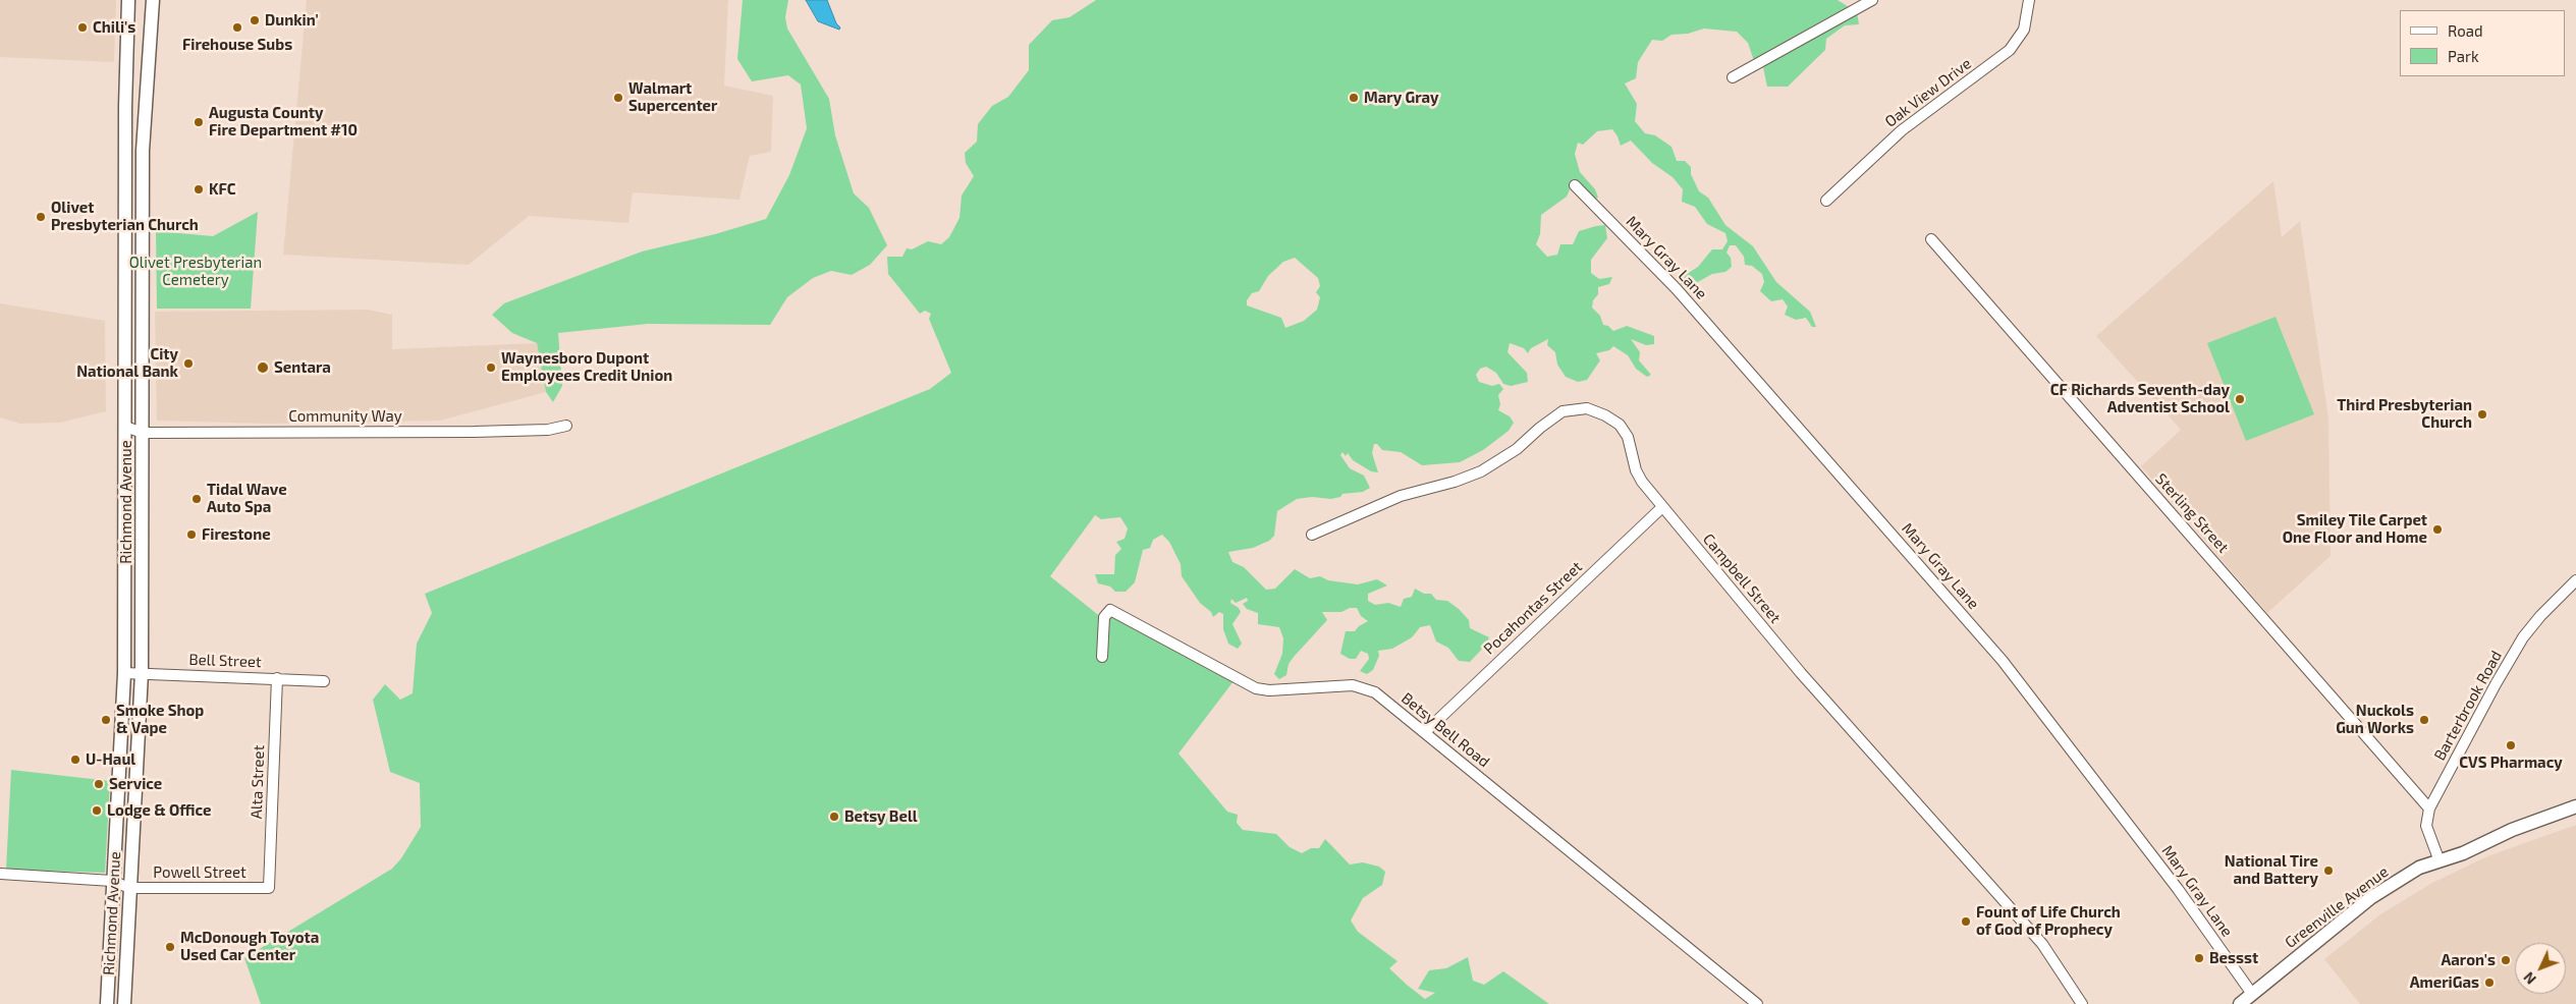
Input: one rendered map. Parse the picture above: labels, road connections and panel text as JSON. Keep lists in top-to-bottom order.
{
  "streets": {
    "main road": ["Richmond Avenue", "Greenville Avenue"],
    "street": [
      "Oak View Drive",
      "Mary Gray Lane",
      "Community Way",
      "Sterling Street",
      "Campbell Street",
      "Pocahontas Street",
      "Bell Street",
      "Barterbrook Road",
      "Betsy Bell Road",
      "Alta Street",
      "Powell Street"
    ]
  },
  "crossings": [
    ["Mary Gray Lane", "Greenville Avenue"],
    ["Community Way", "Richmond Avenue"],
    ["Richmond Avenue", "Bell Street"],
    ["Richmond Avenue", "Powell Street"],
    ["Sterling Street", "Barterbrook Road"],
    ["Campbell Street", "Pocahontas Street"],
    ["Pocahontas Street", "Betsy Bell Road"],
    ["Bell Street", "Alta Street"],
    ["Barterbrook Road", "Greenville Avenue"],
    ["Alta Street", "Powell Street"]
  ],
  "parks": ["Olivet Presbyterian Cemetery"],
  "places": [
    "Dunkin'",
    "Chili's",
    "Firehouse Subs",
    "Walmart Supercenter",
    "Mary Gray",
    "Augusta County Fire Department #10",
    "KFC",
    "Olivet Presbyterian Church",
    "City National Bank",
    "Sentara",
    "Waynesboro Dupont Employees Credit Union",
    "CF Richards Seventh-day Adventist School",
    "Third Presbyterian Church",
    "Tidal Wave Auto Spa",
    "Smiley Tile Carpet One Floor and Home",
    "Firestone",
    "Smoke Shop & Vape",
    "Nuckols Gun Works",
    "CVS Pharmacy",
    "U-Haul",
    "Service",
    "Lodge & Office",
    "Betsy Bell",
    "National Tire and Battery",
    "Fount of Life Church of God of Prophecy",
    "McDonough Toyota Used Car Center",
    "Bessst",
    "Aaron's",
    "AmeriGas"
  ],
  "legend": ["Road", "Park"],
  "north": "bottom left"
}
